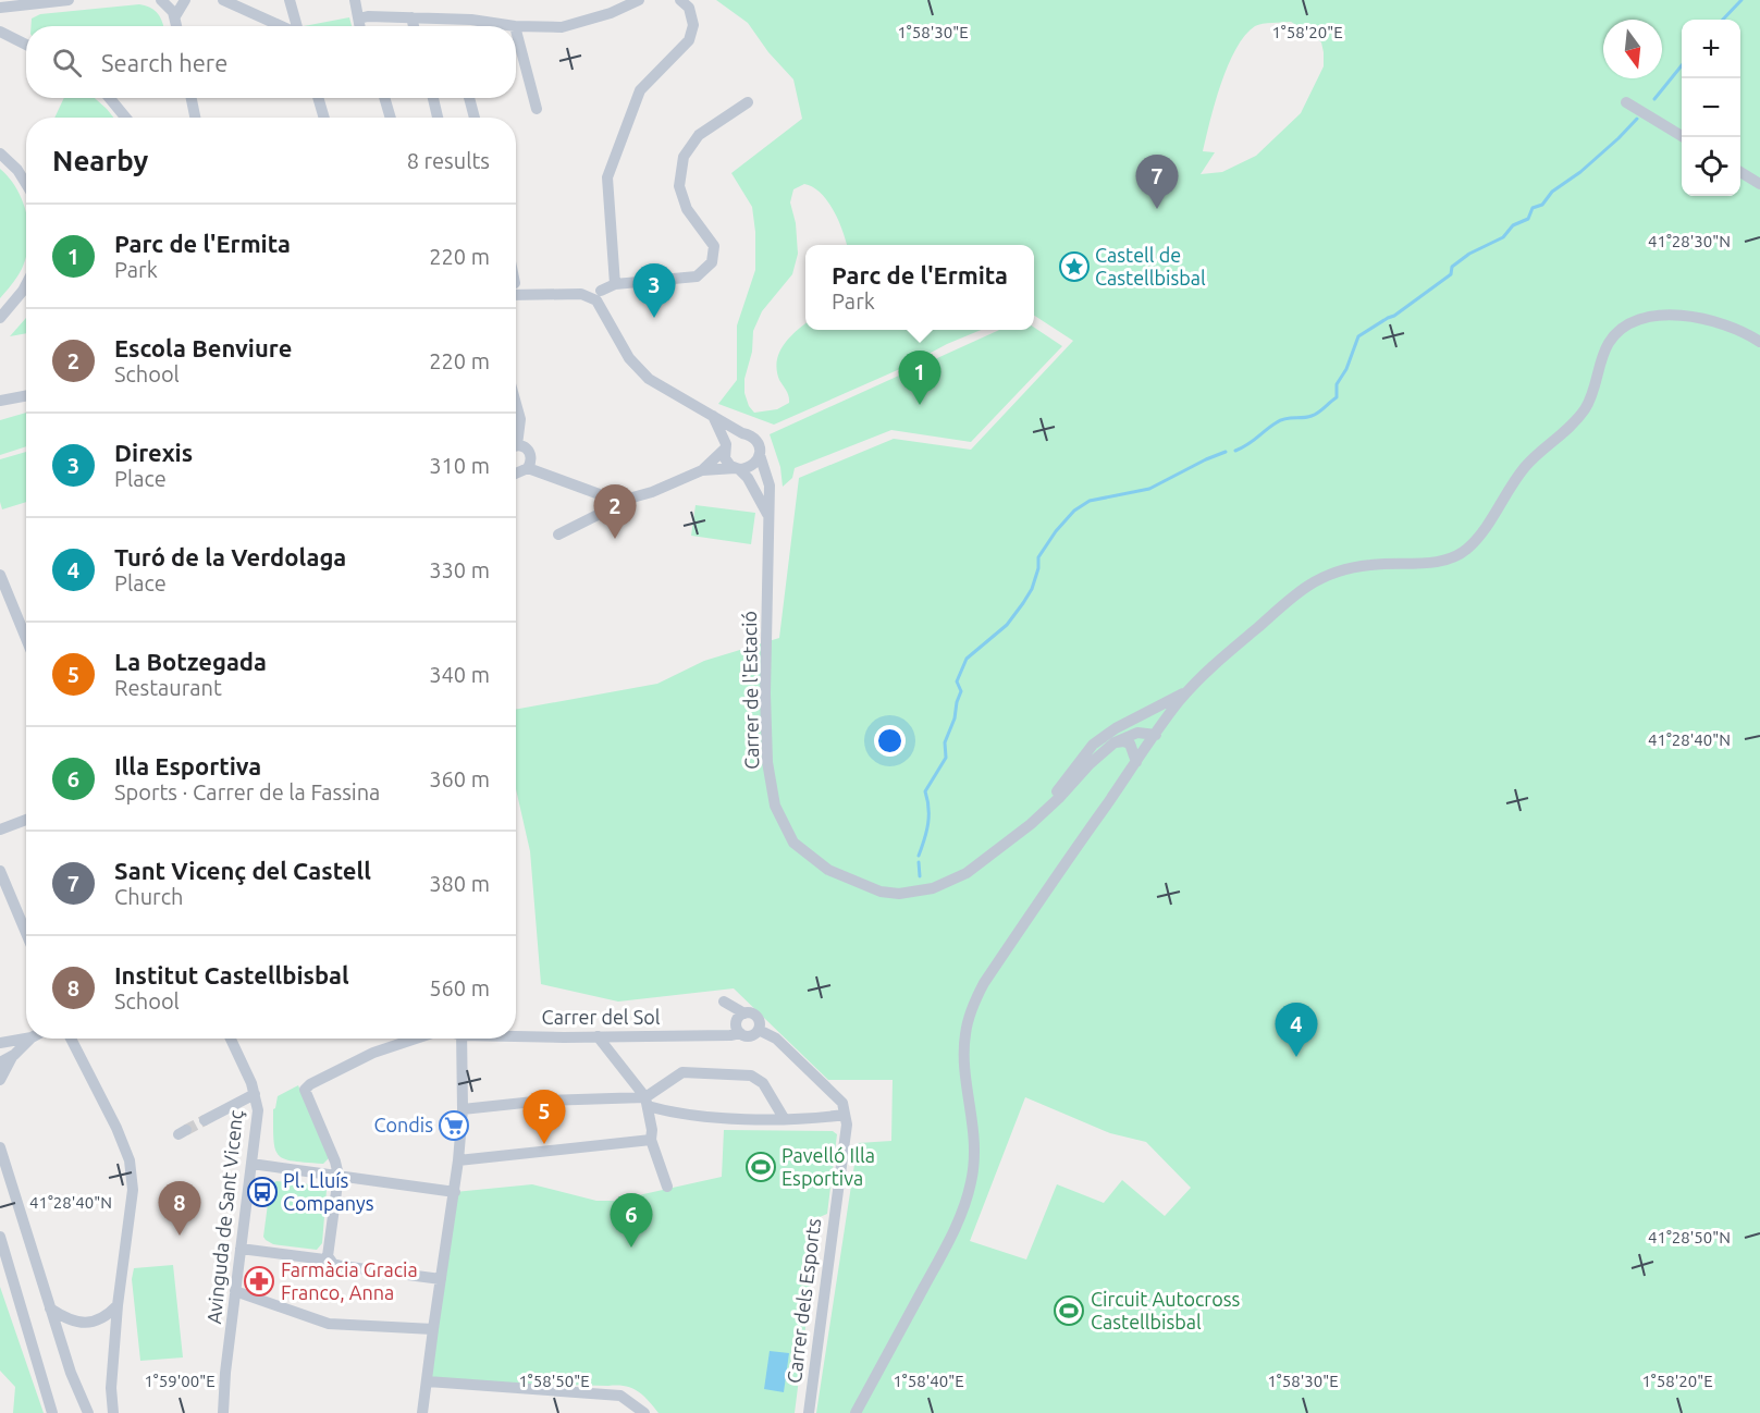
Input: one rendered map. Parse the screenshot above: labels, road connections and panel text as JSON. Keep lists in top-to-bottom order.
{
  "streets": {
    "street": [
      "Carrer de l'Estació",
      "Carrer del Sol",
      "Avinguda de Sant Vicenç",
      "Carrer dels Esports"
    ]
  },
  "places": {
    "place": ["Castell de Castellbisbal"],
    "supermarket": ["Condis"],
    "sports": ["Pavelló Illa Esportiva", "Circuit Autocross Castellbisbal"],
    "bus stop": ["Pl. Lluís Companys"],
    "pharmacy": ["Farmàcia Gracia Franco, Anna"]
  },
  "north": "bottom",
  "page": {
    "map_buttons": ["+", "−"],
    "search": "Search here",
    "heading": ["Nearby", "8 results"],
    "pins": [
      "7",
      "3",
      "1",
      "2",
      "4",
      "5",
      "8",
      "6"
    ],
    "list": [
      {
        "mark": "1",
        "name": "Parc de l'Ermita",
        "note": "Park",
        "value": "220 m"
      },
      {
        "mark": "2",
        "name": "Escola Benviure",
        "note": "School",
        "value": "220 m"
      },
      {
        "mark": "3",
        "name": "Direxis",
        "note": "Place",
        "value": "310 m"
      },
      {
        "mark": "4",
        "name": "Turó de la Verdolaga",
        "note": "Place",
        "value": "330 m"
      },
      {
        "mark": "5",
        "name": "La Botzegada",
        "note": "Restaurant",
        "value": "340 m"
      },
      {
        "mark": "6",
        "name": "Illa Esportiva",
        "note": "Sports · Carrer de la Fassina",
        "value": "360 m"
      },
      {
        "mark": "7",
        "name": "Sant Vicenç del Castell",
        "note": "Church",
        "value": "380 m"
      },
      {
        "mark": "8",
        "name": "Institut Castellbisbal",
        "note": "School",
        "value": "560 m"
      }
    ],
    "popup": ["Parc de l'Ermita", "Park"]
  },
  "coordinates": [
    "1°58'30\"E",
    "1°58'20\"E",
    "41°28'30\"N",
    "41°28'40\"N",
    "41°28'50\"N",
    "1°59'00\"E",
    "1°58'50\"E",
    "1°58'40\"E"
  ]
}
